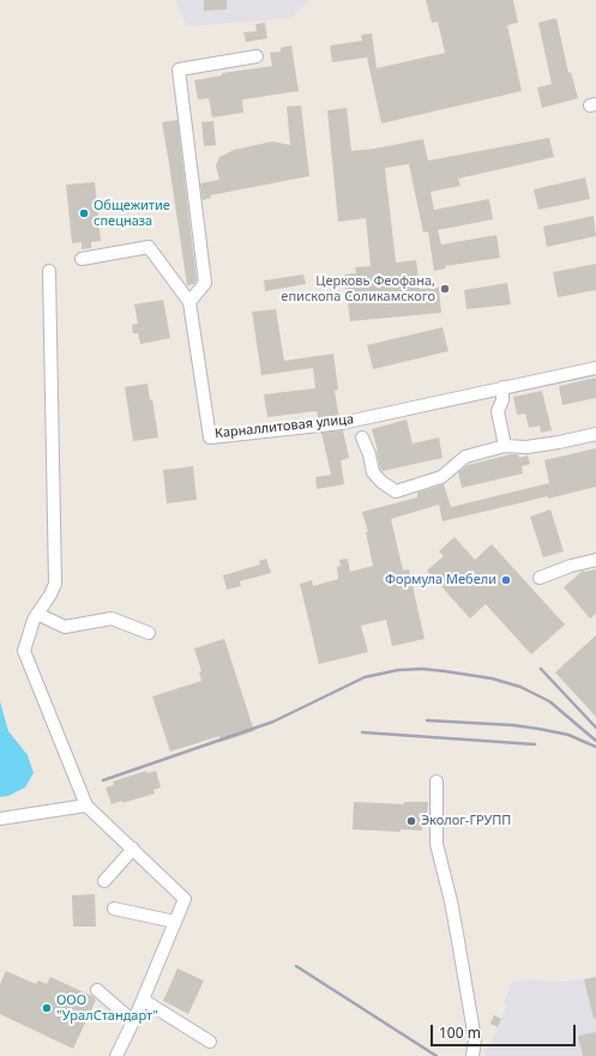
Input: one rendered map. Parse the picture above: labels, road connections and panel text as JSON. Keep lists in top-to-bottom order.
{
  "streets": {
    "lane": ["Карналлитовая улица"]
  },
  "places": [
    "Общежитие спецназа",
    "Церковь Феофана, епископа Соликамского",
    "Формула Мебели",
    "Эколог-ГРУПП",
    "ООО \"УралСтандарт\""
  ],
  "scale_bar": "100 m"
}
